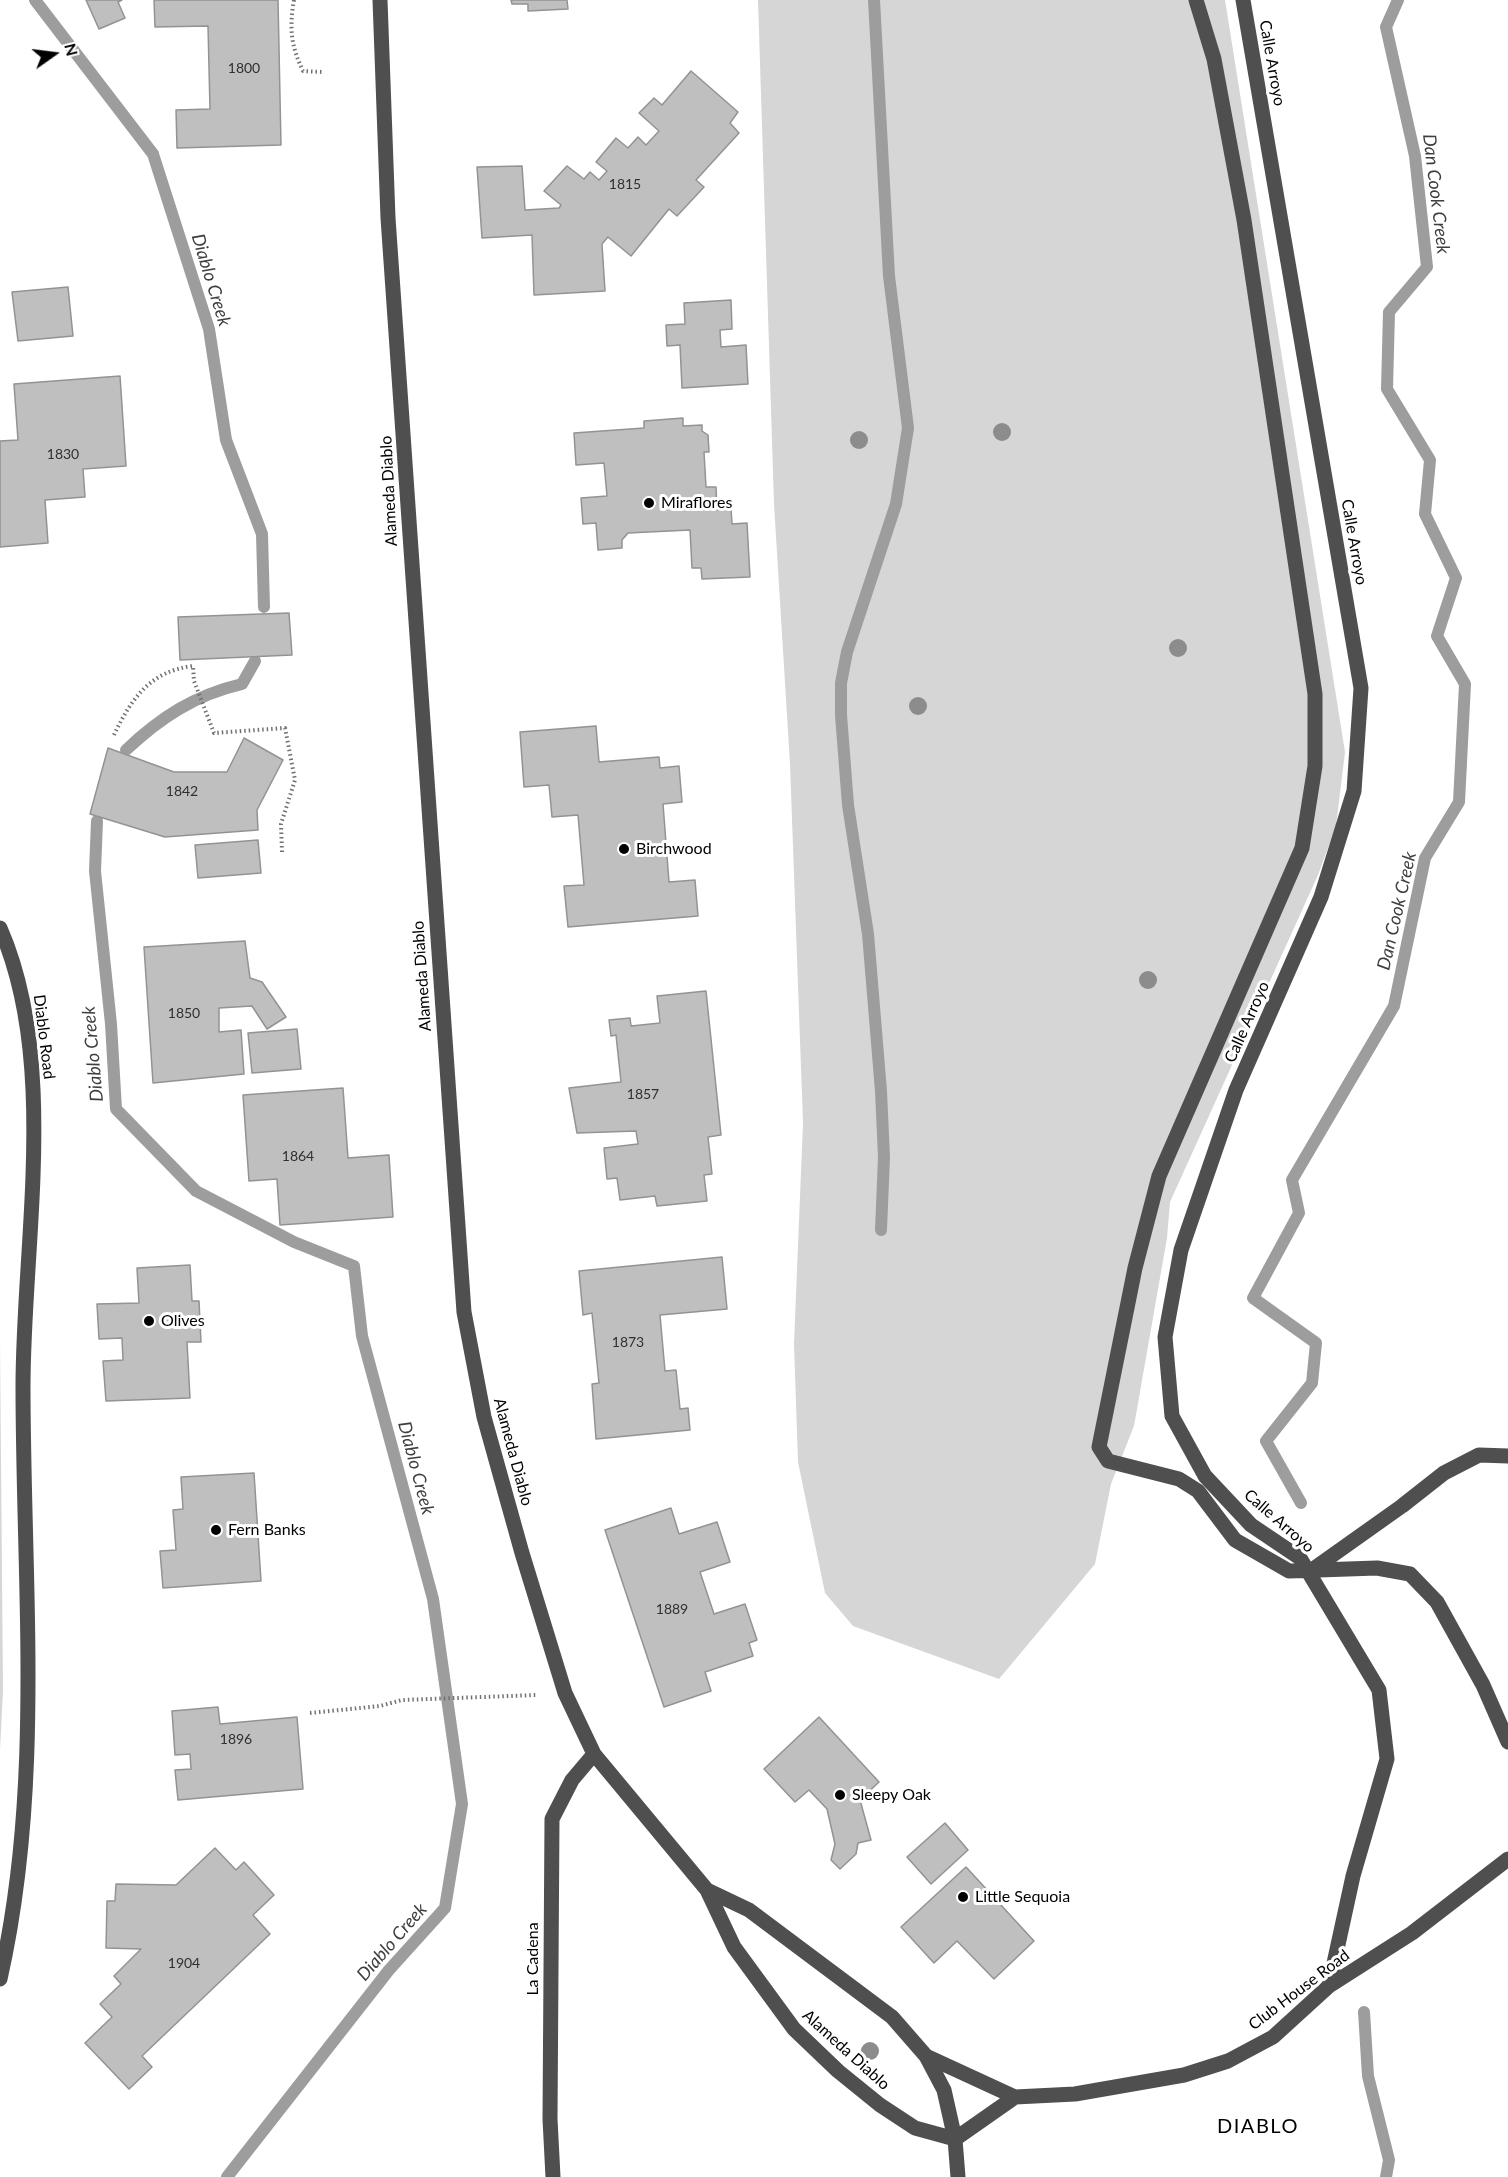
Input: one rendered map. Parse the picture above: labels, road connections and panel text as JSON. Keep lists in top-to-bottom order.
{
  "streets": {
    "street": [
      "Calle Arroyo",
      "Alameda Diablo",
      "Diablo Road",
      "La Cadena",
      "Club House Road"
    ]
  },
  "crossings": [
    ["Calle Arroyo", "Club House Road"],
    ["Alameda Diablo", "La Cadena"],
    ["Alameda Diablo", "Club House Road"]
  ],
  "districts": ["DIABLO"],
  "water": ["Dan Cook Creek", "Diablo Creek"],
  "places": [
    "Miraflores",
    "Birchwood",
    "Olives",
    "Fern Banks",
    "Sleepy Oak",
    "Little Sequoia"
  ],
  "house_numbers": [
    "1800",
    "1815",
    "1830",
    "1842",
    "1850",
    "1857",
    "1864",
    "1873",
    "1889",
    "1896",
    "1904"
  ],
  "north": "right"
}
